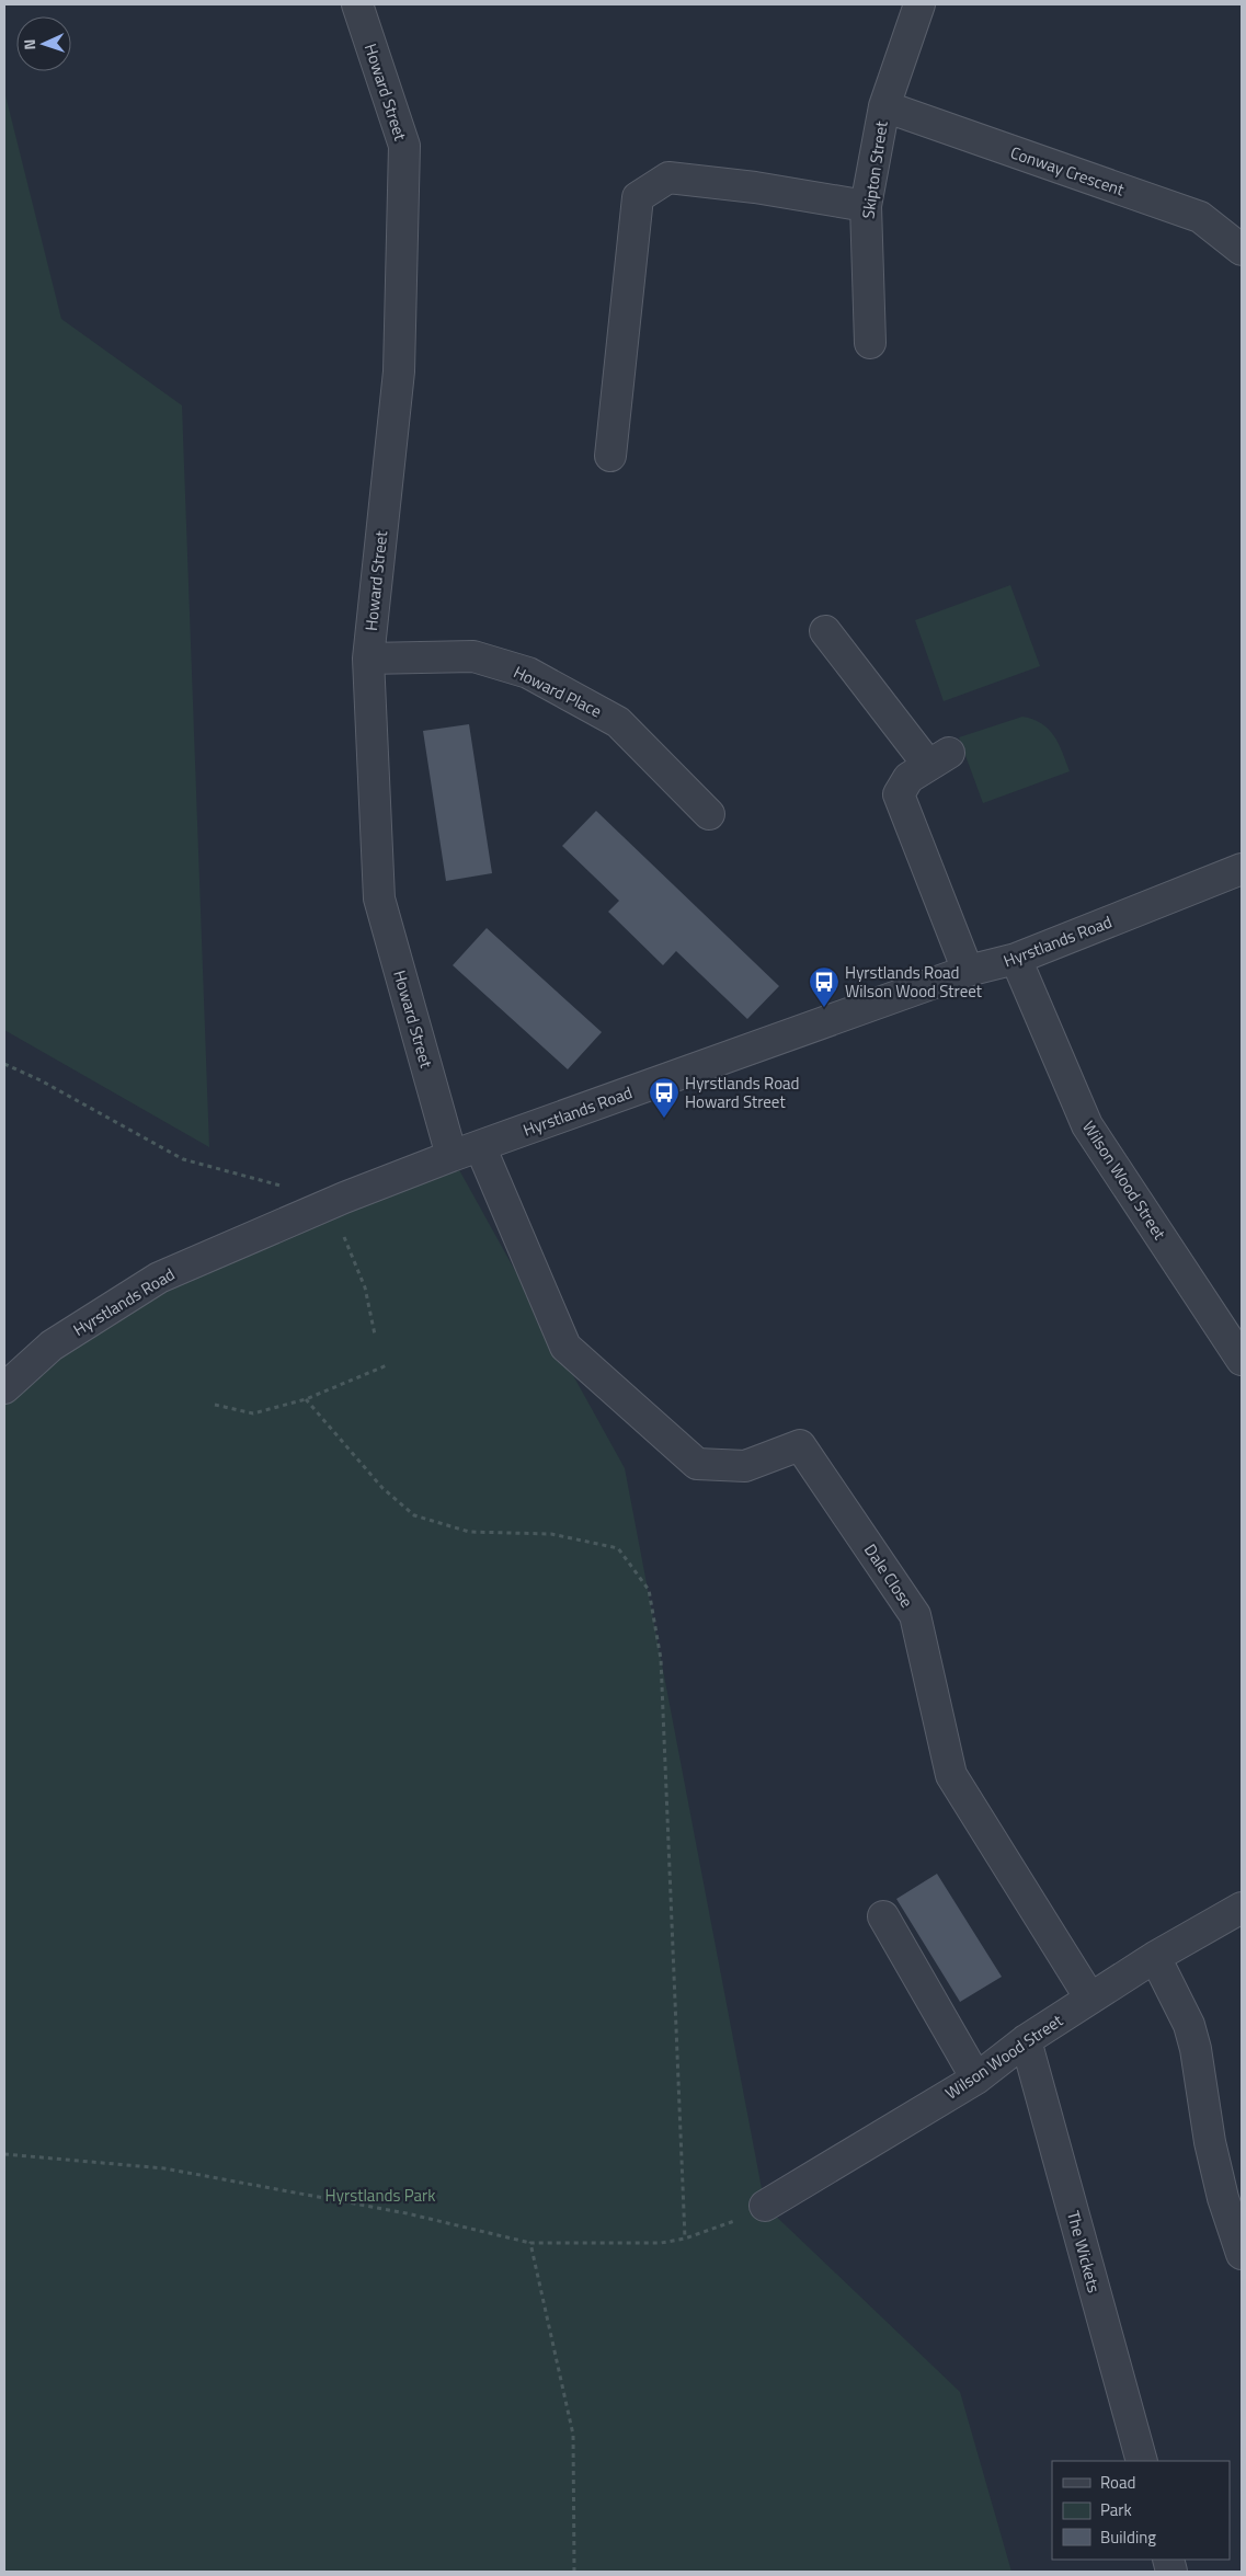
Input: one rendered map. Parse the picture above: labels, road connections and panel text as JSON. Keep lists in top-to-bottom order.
{
  "streets": {
    "street": [
      "Howard Street",
      "Skipton Street",
      "Conway Crescent",
      "Howard Place",
      "Hyrstlands Road",
      "Wilson Wood Street",
      "Dale Close",
      "The Wickets"
    ]
  },
  "crossings": [
    ["Howard Street", "Howard Place"],
    ["Howard Street", "Hyrstlands Road"],
    ["Skipton Street", "Conway Crescent"],
    ["Hyrstlands Road", "Wilson Wood Street"],
    ["Hyrstlands Road", "Dale Close"],
    ["Wilson Wood Street", "Dale Close"],
    ["Wilson Wood Street", "The Wickets"]
  ],
  "parks": ["Hyrstlands Park"],
  "places": {
    "bus stop": ["Hyrstlands Road Wilson Wood Street", "Hyrstlands Road Howard Street"]
  },
  "legend": ["Road", "Park", "Building"],
  "north": "left"
}
